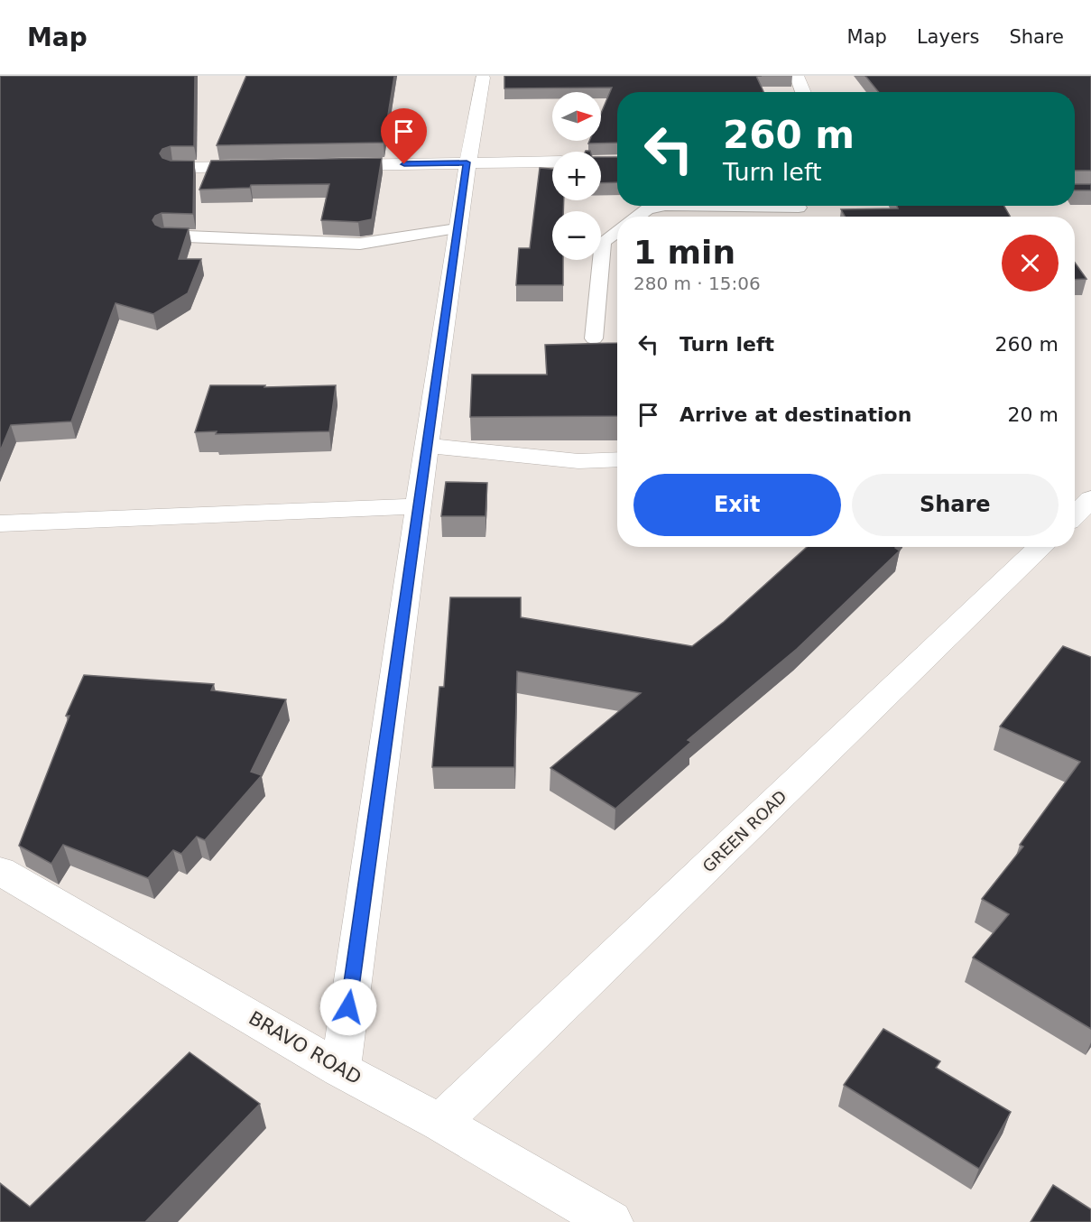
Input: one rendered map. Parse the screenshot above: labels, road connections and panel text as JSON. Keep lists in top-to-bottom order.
{
  "streets": {
    "street": ["GREEN ROAD", "BRAVO ROAD"]
  },
  "crossings": [
    ["GREEN ROAD", "BRAVO ROAD"]
  ],
  "north": "right",
  "page": {
    "header": "Map",
    "nav": ["Map", "Layers", "Share"],
    "map_buttons": ["+", "−"],
    "turn": ["260 m", "Turn left"],
    "heading": ["1 min", "280 m · 15:06"],
    "list": [
      {
        "name": "Turn left",
        "value": "260 m"
      },
      {
        "name": "Arrive at destination",
        "value": "20 m"
      }
    ],
    "buttons": ["Exit", "Share"]
  }
}
